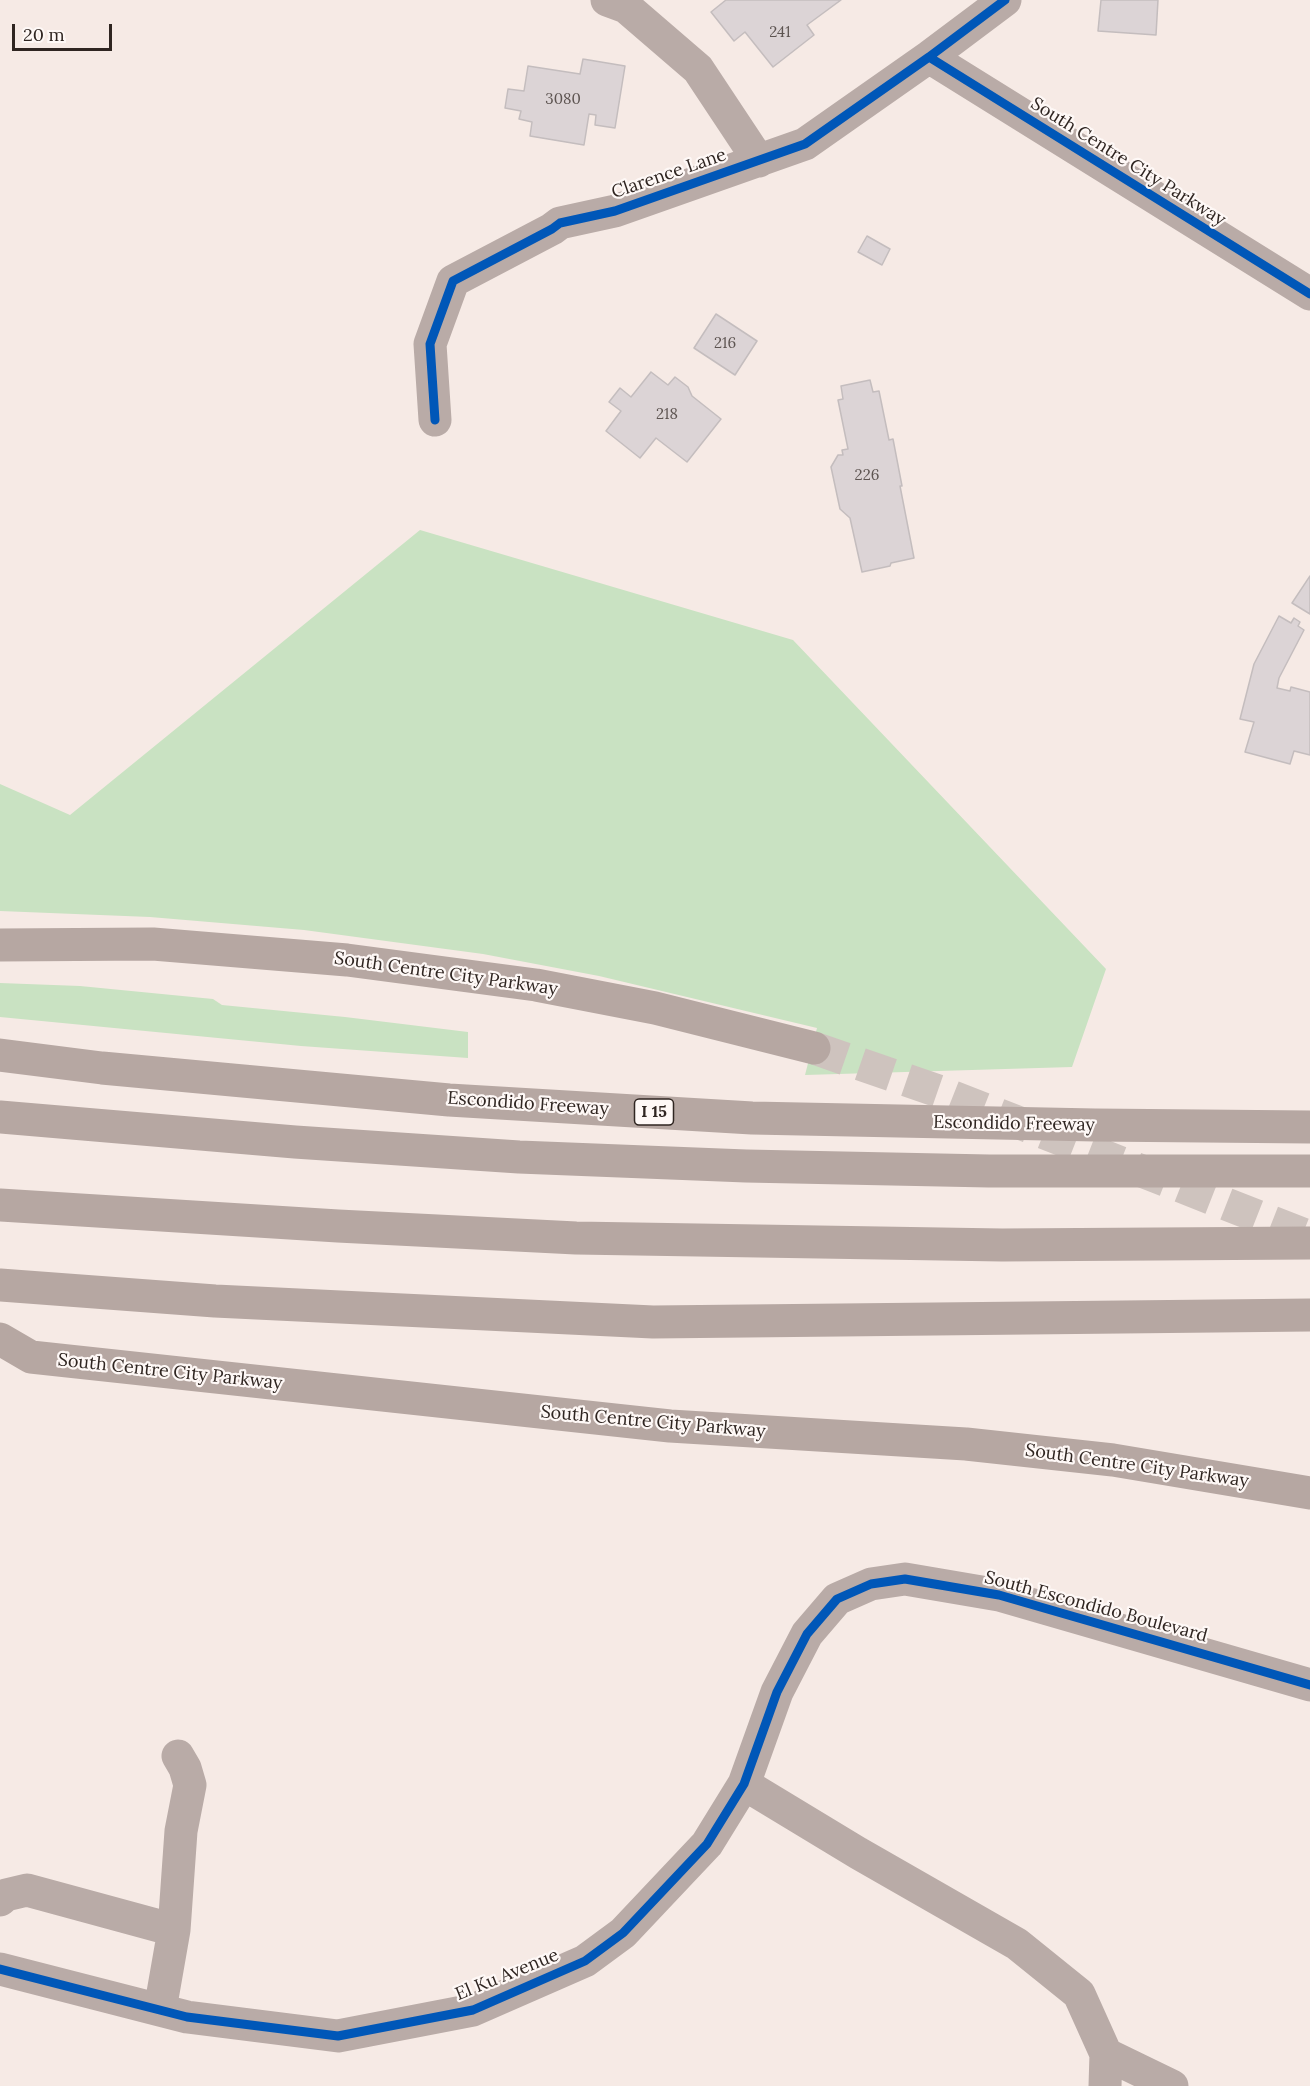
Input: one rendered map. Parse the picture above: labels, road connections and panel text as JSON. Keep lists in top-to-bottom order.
{
  "streets": {
    "highway": ["South Centre City Parkway", "Escondido Freeway", "I 15"],
    "street": ["Clarence Lane", "South Escondido Boulevard", "El Ku Avenue"]
  },
  "crossings": [
    ["South Centre City Parkway", "Clarence Lane"],
    ["South Escondido Boulevard", "El Ku Avenue"]
  ],
  "house_numbers": [
    "241",
    "3080",
    "216",
    "218",
    "226"
  ],
  "scale_bar": "20 m"
}
